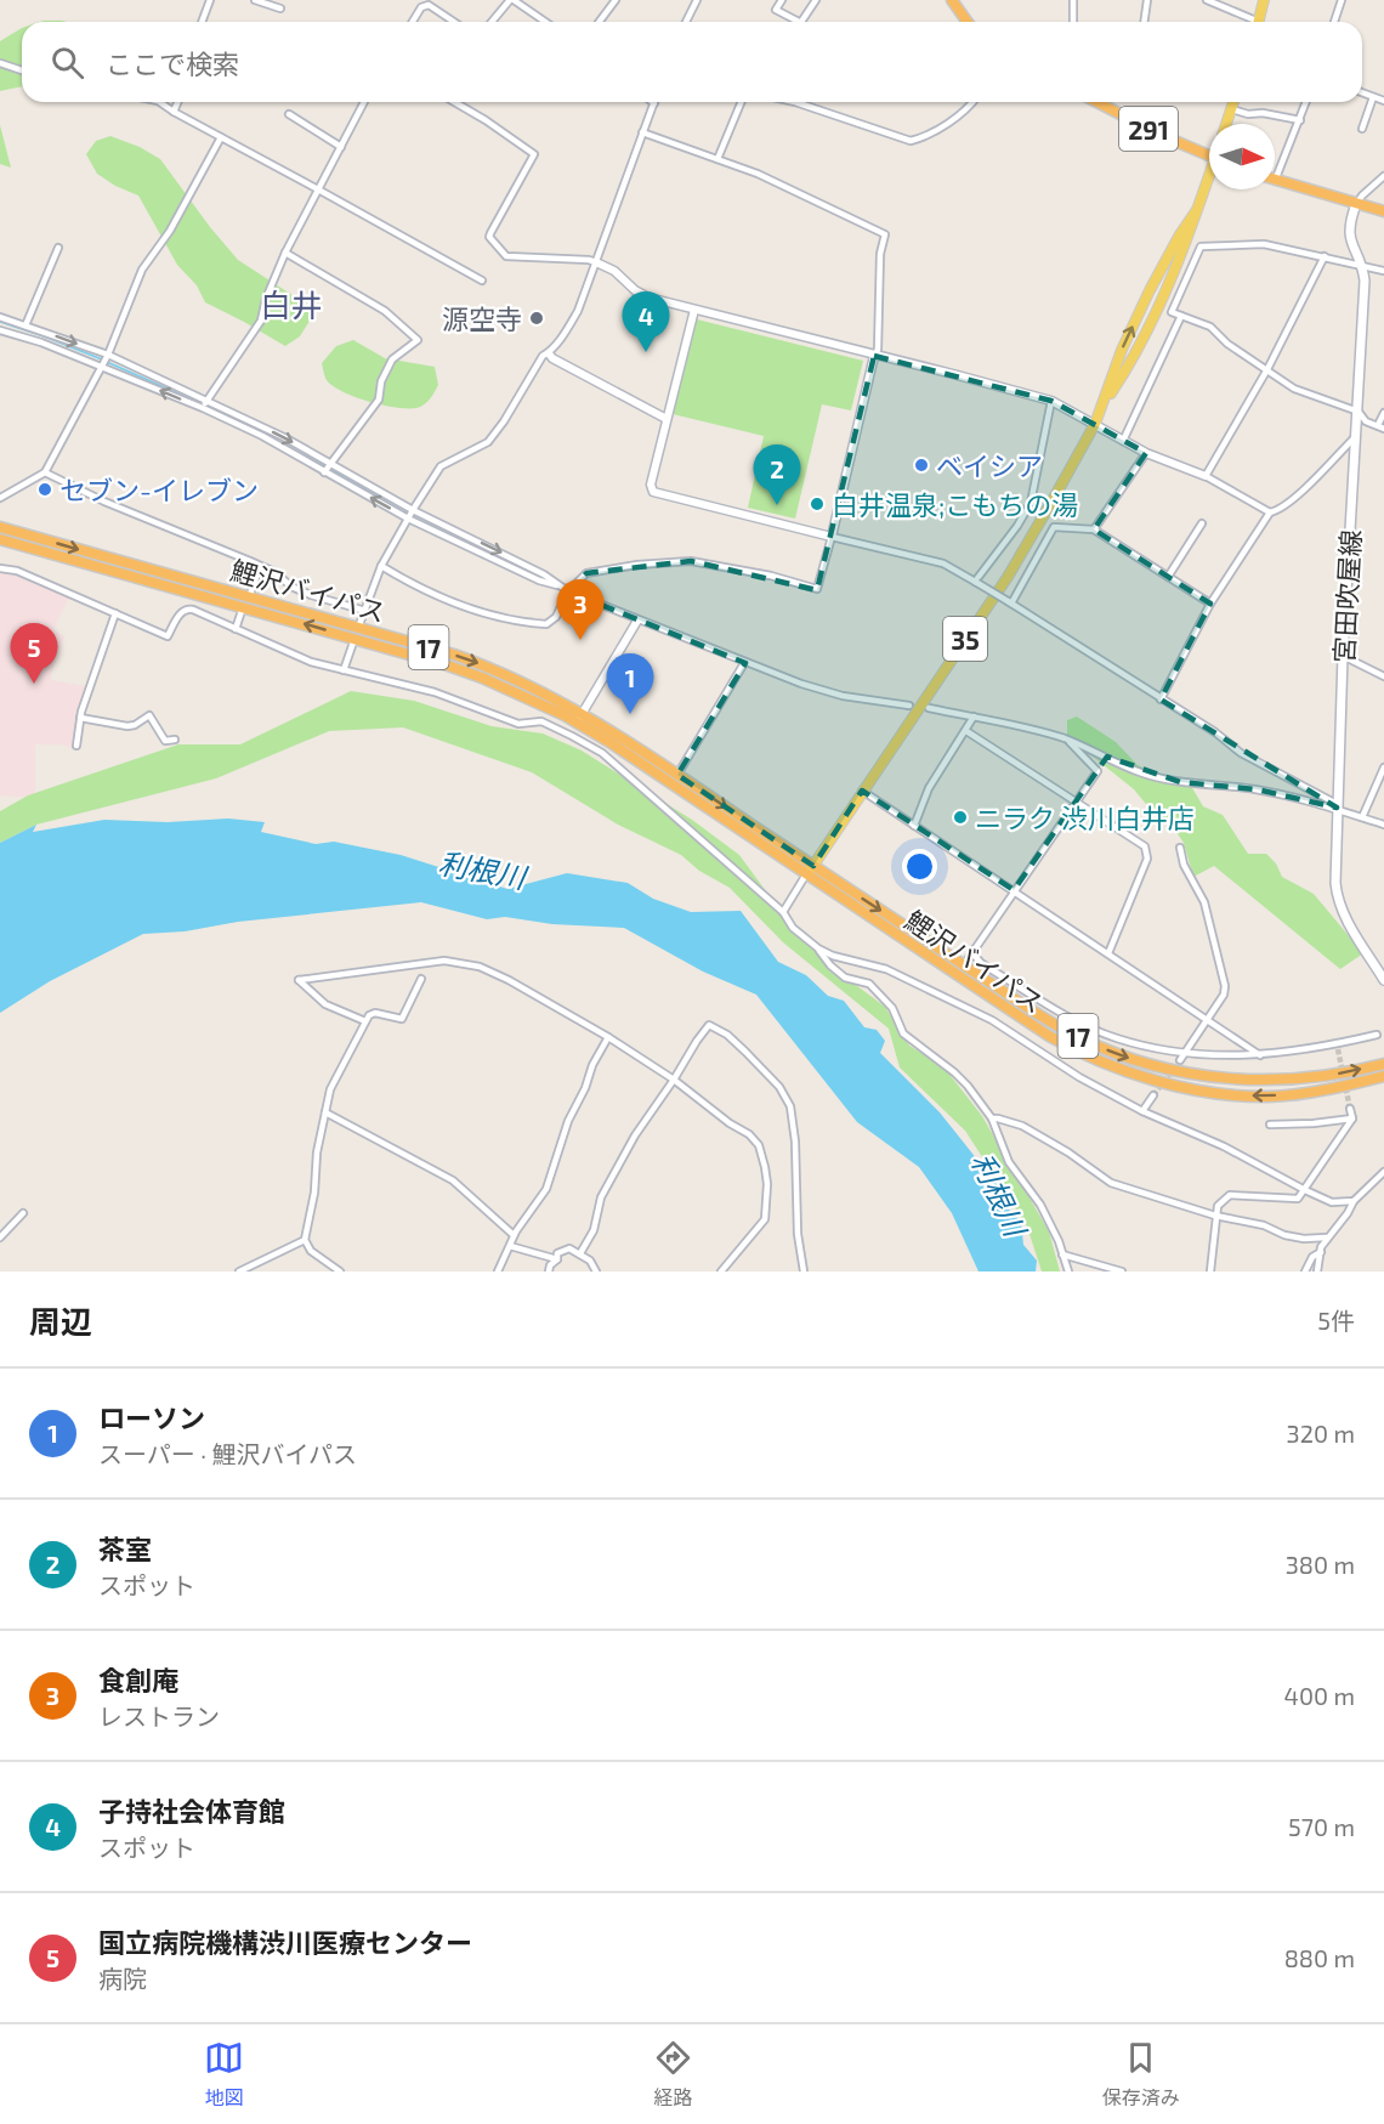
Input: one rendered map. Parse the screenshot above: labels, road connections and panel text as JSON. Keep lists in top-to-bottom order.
{
  "streets": {
    "highway": ["291", "鯉沢バイパス", "17"],
    "main road": ["宮田吹屋線", "35"]
  },
  "crossings": [
    ["鯉沢バイパス", "35"]
  ],
  "districts": ["白井"],
  "water": ["利根川"],
  "places": [
    "源空寺",
    "ベイシア",
    "セブン-イレブン",
    "白井温泉;こもちの湯",
    "ニラク 渋川白井店"
  ],
  "north": "right",
  "page": {
    "search": "ここで検索",
    "pins": [
      "4",
      "2",
      "3",
      "5",
      "1"
    ],
    "heading": ["周辺", "5件"],
    "list": [
      {
        "mark": "1",
        "name": "ローソン",
        "note": "スーパー · 鯉沢バイパス",
        "value": "320 m"
      },
      {
        "mark": "2",
        "name": "茶室",
        "note": "スポット",
        "value": "380 m"
      },
      {
        "mark": "3",
        "name": "食創庵",
        "note": "レストラン",
        "value": "400 m"
      },
      {
        "mark": "4",
        "name": "子持社会体育館",
        "note": "スポット",
        "value": "570 m"
      },
      {
        "mark": "5",
        "name": "国立病院機構渋川医療センター",
        "note": "病院",
        "value": "880 m"
      }
    ],
    "nav": ["地図", "経路", "保存済み"]
  }
}
